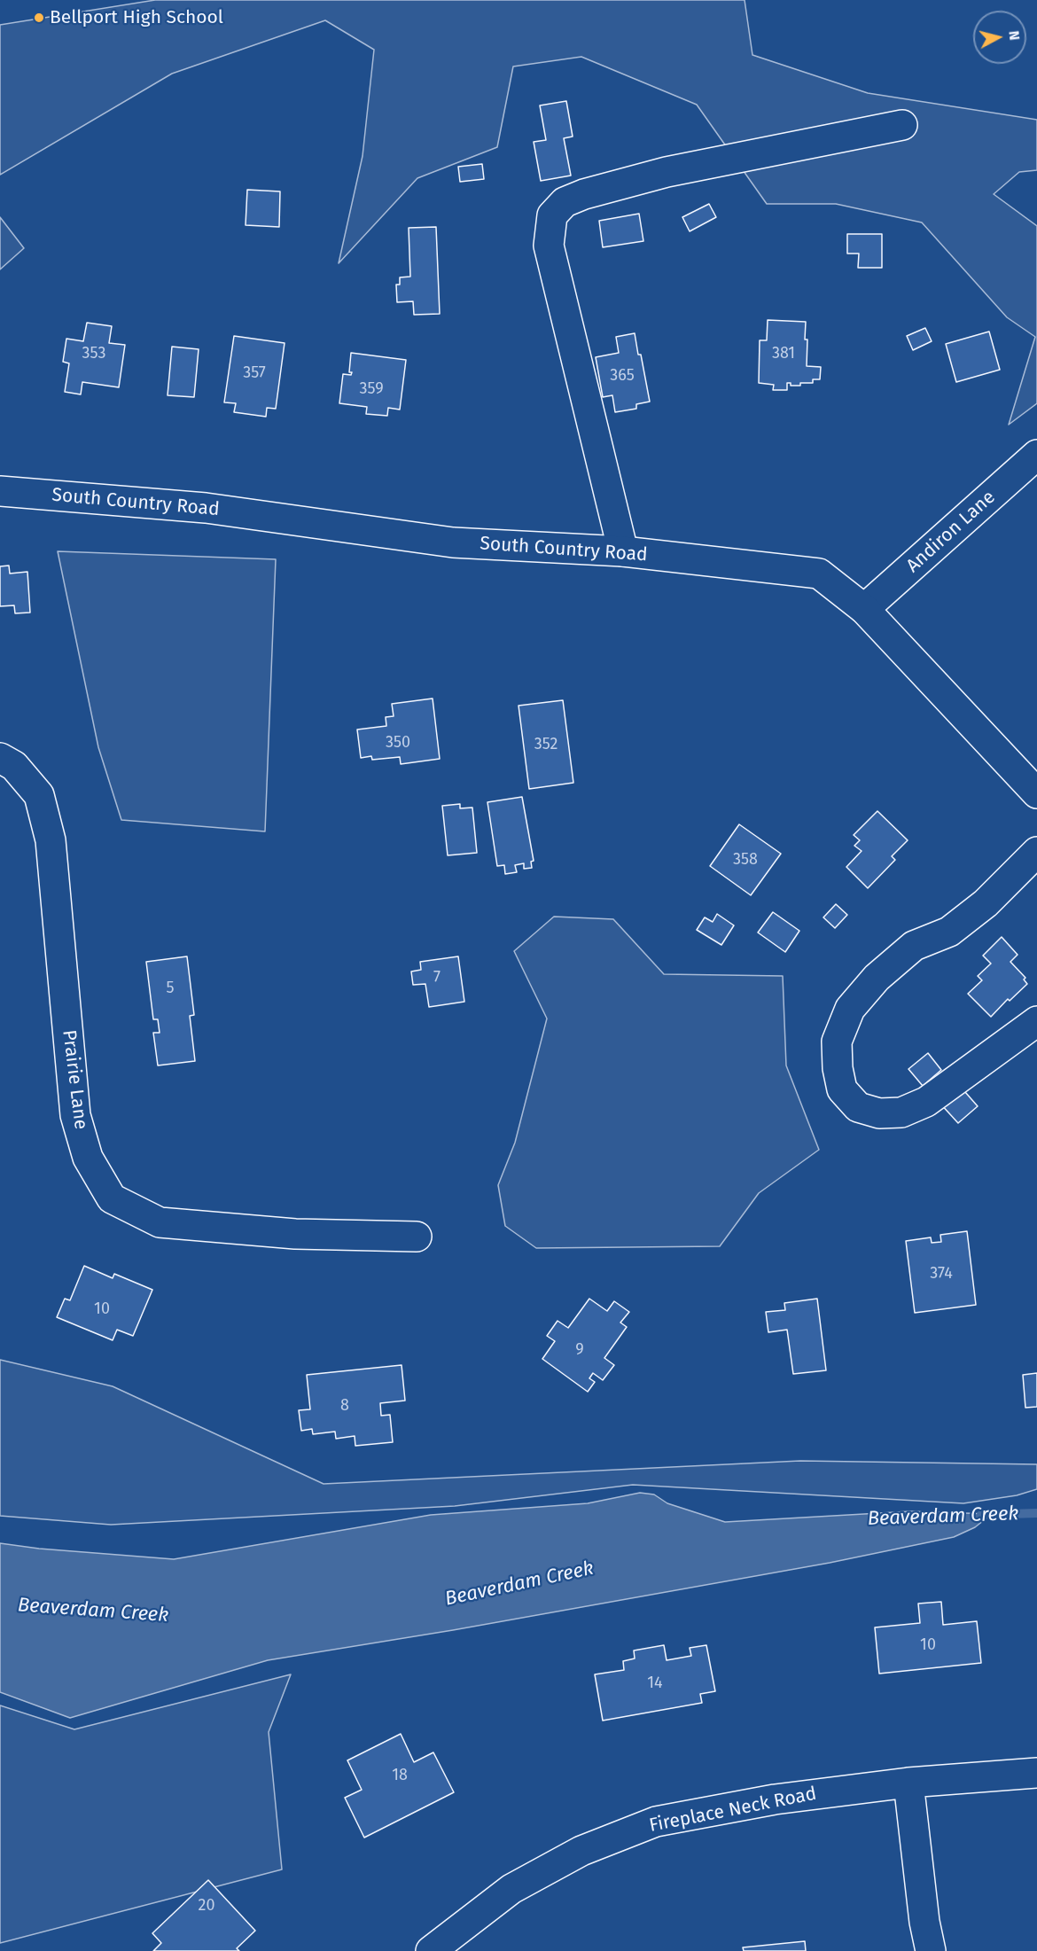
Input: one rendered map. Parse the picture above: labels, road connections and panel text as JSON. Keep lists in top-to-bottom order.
{
  "streets": {
    "street": [
      "South Country Road",
      "Andiron Lane",
      "Prairie Lane",
      "Fireplace Neck Road"
    ]
  },
  "crossings": [
    ["South Country Road", "Andiron Lane"]
  ],
  "water": ["Beaverdam Creek"],
  "places": ["Bellport High School"],
  "house_numbers": [
    "353",
    "381",
    "357",
    "365",
    "359",
    "350",
    "352",
    "358",
    "7",
    "5",
    "374",
    "10",
    "9",
    "8",
    "10",
    "14",
    "18",
    "20"
  ],
  "north": "right"
}
